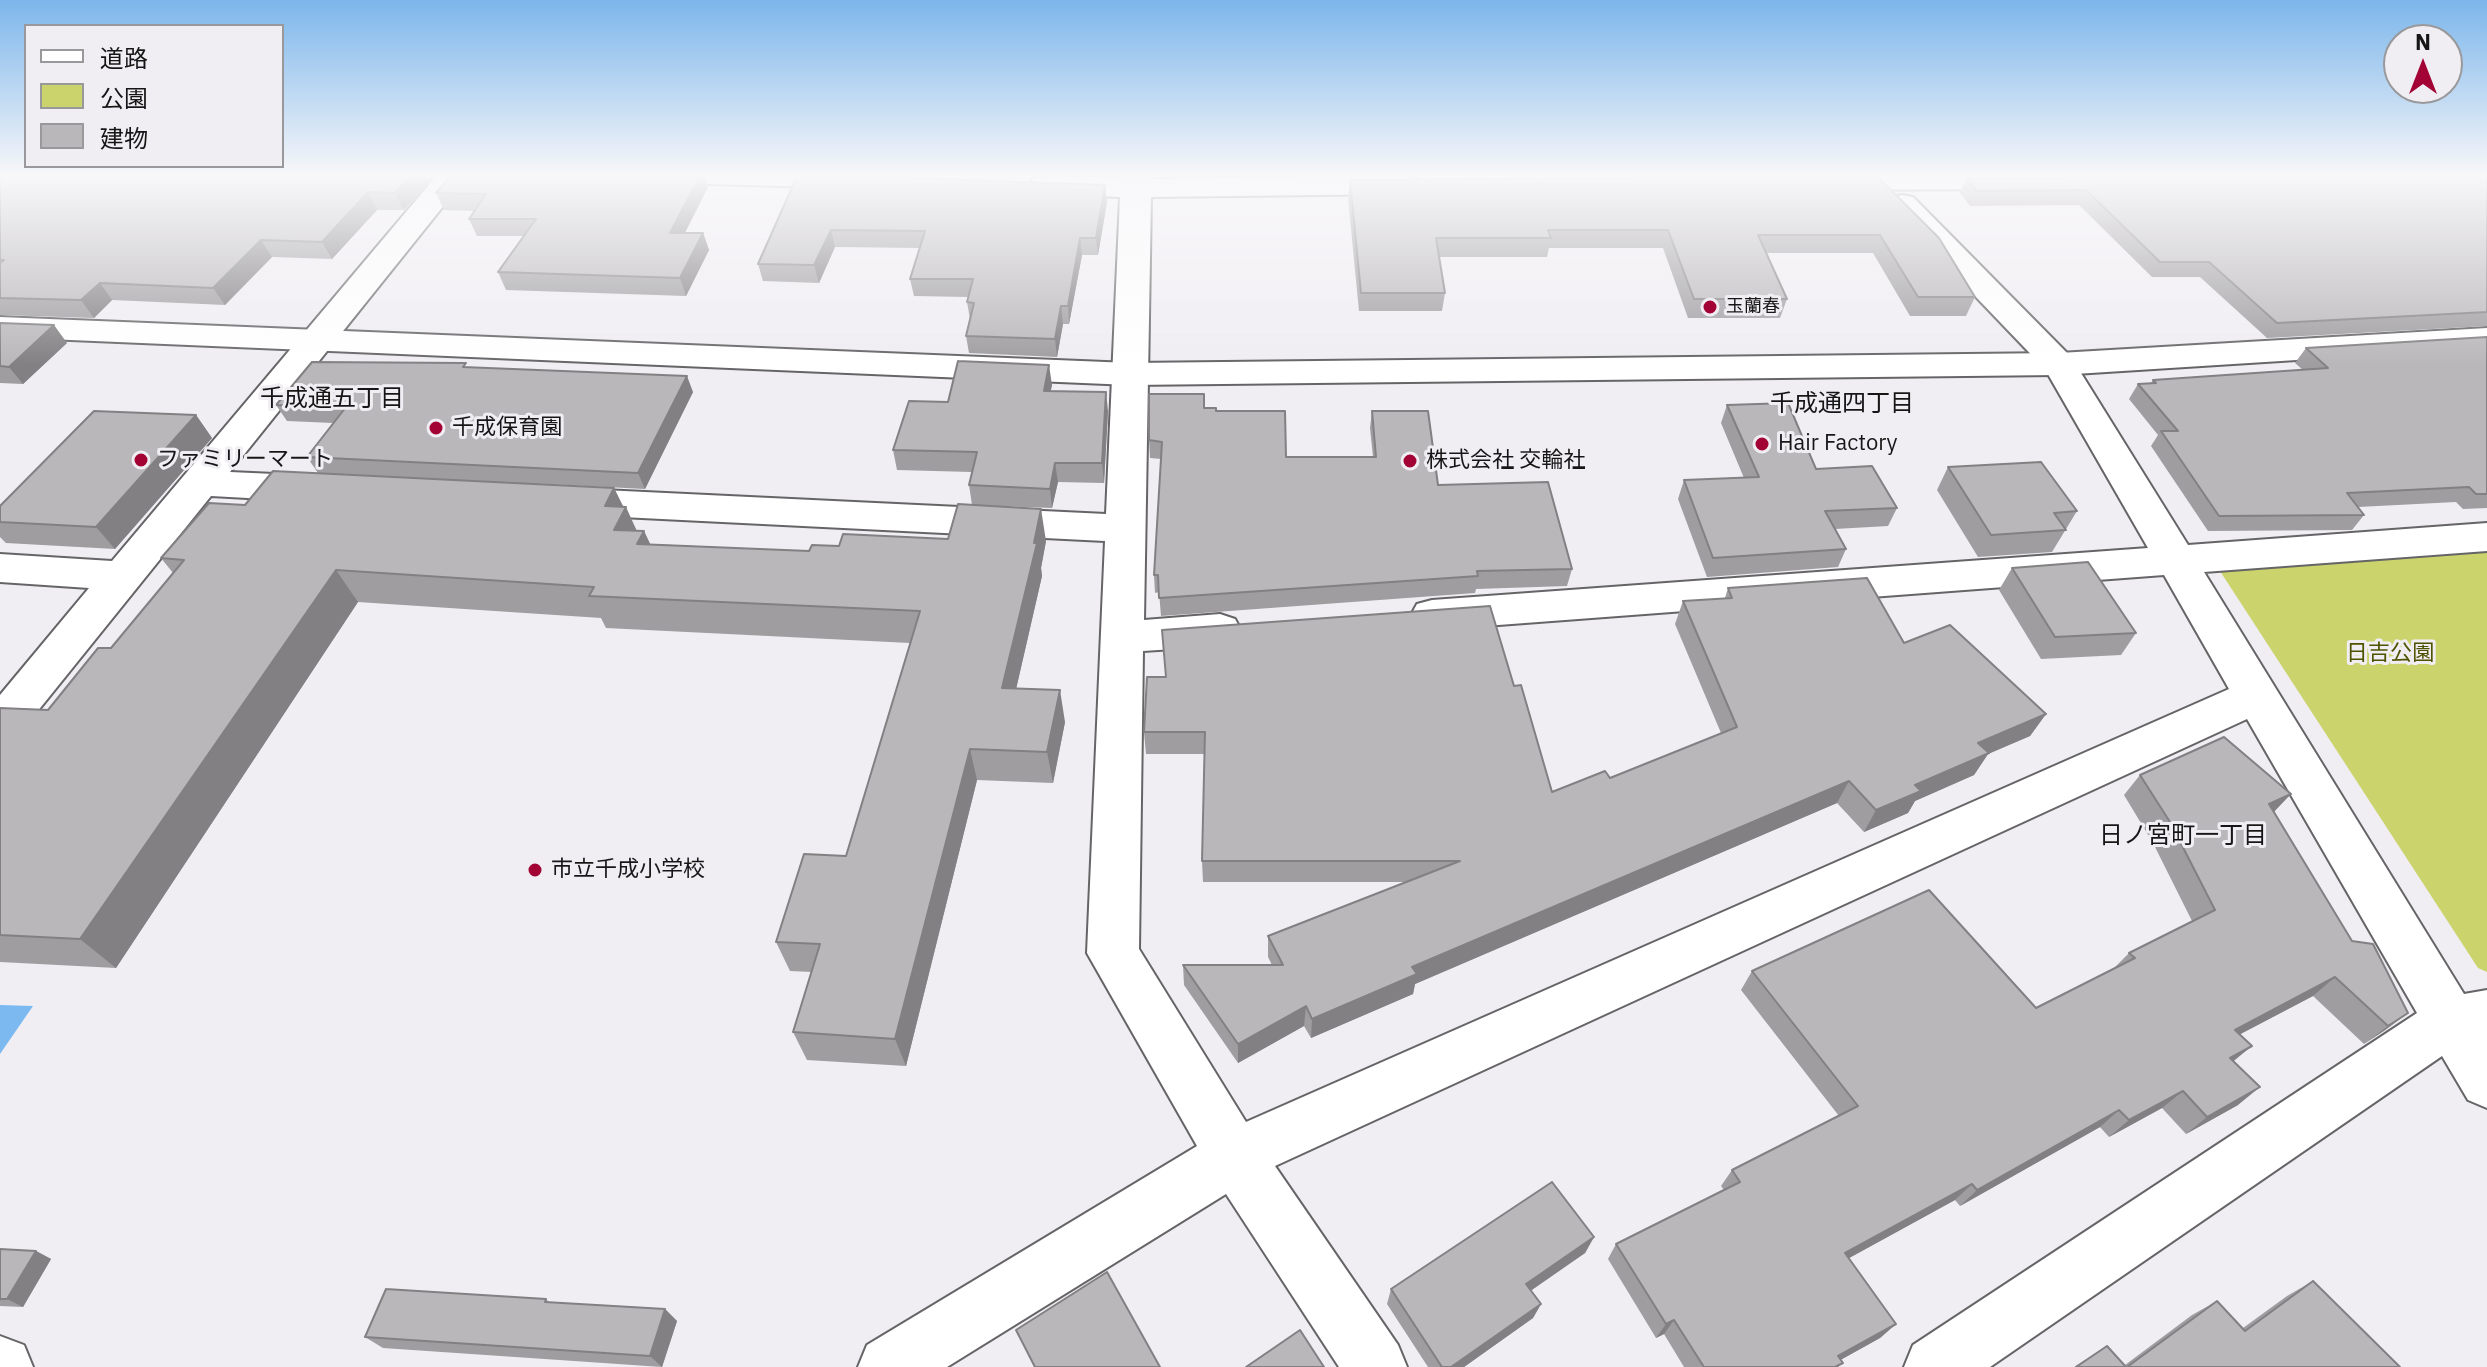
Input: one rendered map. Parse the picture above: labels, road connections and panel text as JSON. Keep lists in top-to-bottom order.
{
  "districts": ["千成通五丁目", "千成通四丁目", "日ノ宮町一丁目"],
  "parks": ["日吉公園"],
  "places": [
    "玉蘭春",
    "千成保育園",
    "Hair Factory",
    "ファミリーマート",
    "株式会社 交輪社",
    "市立千成小学校"
  ],
  "legend": ["道路", "公園", "建物"],
  "north": "top"
}
